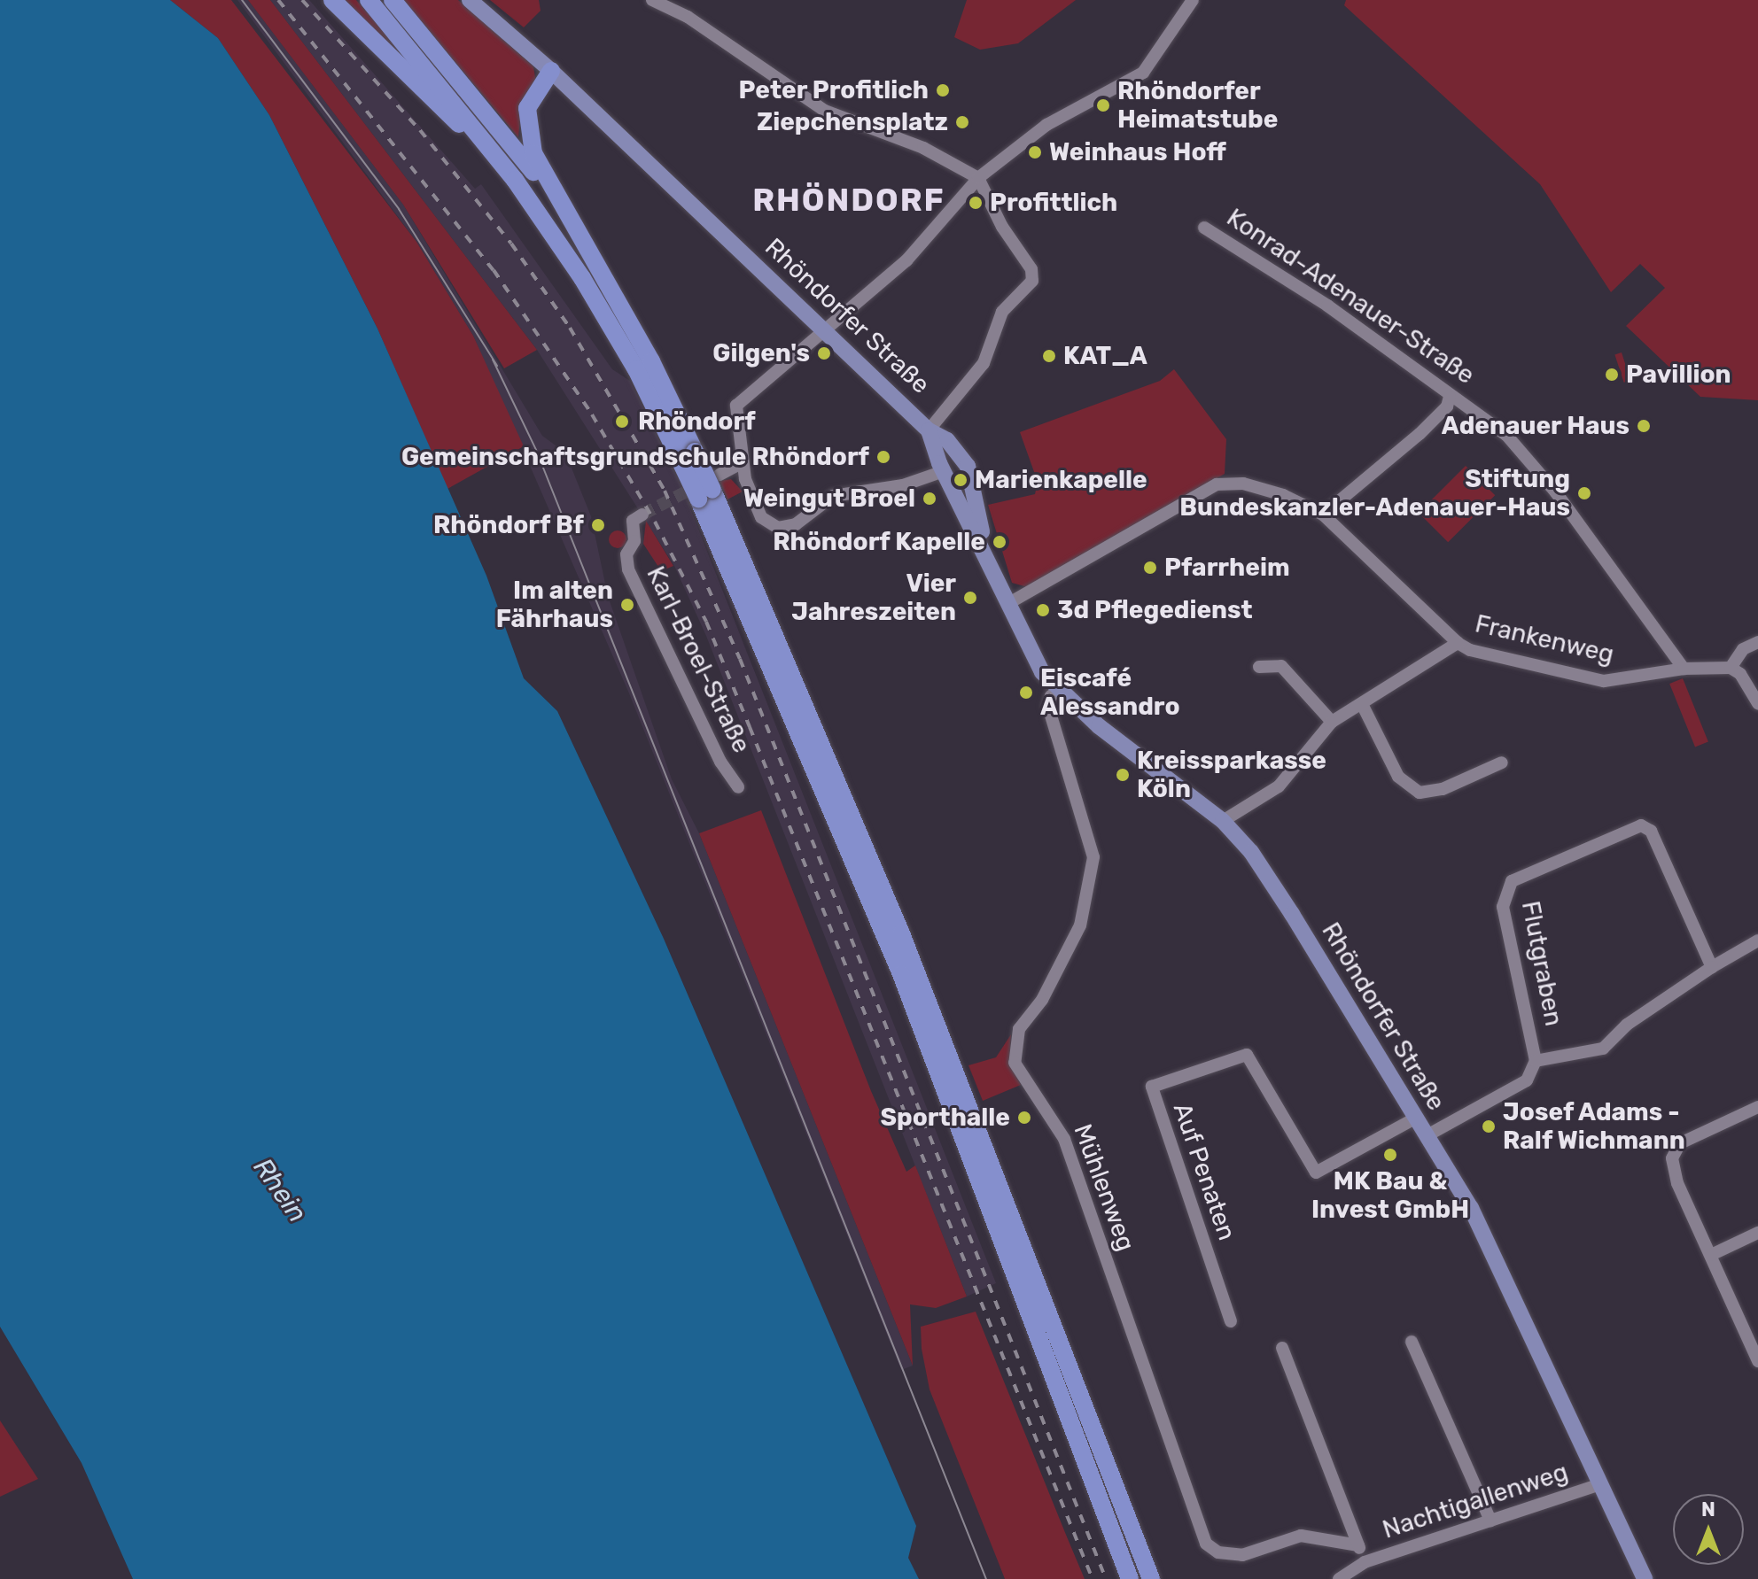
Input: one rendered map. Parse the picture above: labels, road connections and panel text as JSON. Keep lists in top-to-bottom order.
{
  "streets": {
    "main road": ["Rhöndorfer Straße"],
    "street": [
      "Konrad-Adenauer-Straße",
      "Frankenweg",
      "Karl-Broel-Straße",
      "Flutgraben",
      "Auf Penaten",
      "Mühlenweg",
      "Nachtigallenweg"
    ]
  },
  "crossings": [
    ["Konrad-Adenauer-Straße", "Frankenweg"],
    ["Rhöndorfer Straße", "Frankenweg"],
    ["Rhöndorfer Straße", "Flutgraben"],
    ["Rhöndorfer Straße", "Auf Penaten"],
    ["Rhöndorfer Straße", "Mühlenweg"],
    ["Rhöndorfer Straße", "Nachtigallenweg"],
    ["Mühlenweg", "Nachtigallenweg"]
  ],
  "districts": ["RHÖNDORF"],
  "water": ["Rhein"],
  "places": [
    "Peter Profitlich",
    "Rhöndorfer Heimatstube",
    "Ziepchensplatz",
    "Weinhaus Hoff",
    "Profittlich",
    "Gilgen's",
    "KAT_A",
    "Pavillion",
    "Rhöndorf",
    "Adenauer Haus",
    "Gemeinschaftsgrundschule Rhöndorf",
    "Marienkapelle",
    "Stiftung Bundeskanzler-Adenauer-Haus",
    "Weingut Broel",
    "Rhöndorf Bf",
    "Rhöndorf Kapelle",
    "Pfarrheim",
    "Vier Jahreszeiten",
    "Im alten Fährhaus",
    "3d Pflegedienst",
    "Eiscafé Alessandro",
    "Kreissparkasse Köln",
    "Sporthalle",
    "Josef Adams - Ralf Wichmann",
    "MK Bau & Invest GmbH"
  ],
  "north": "top"
}
